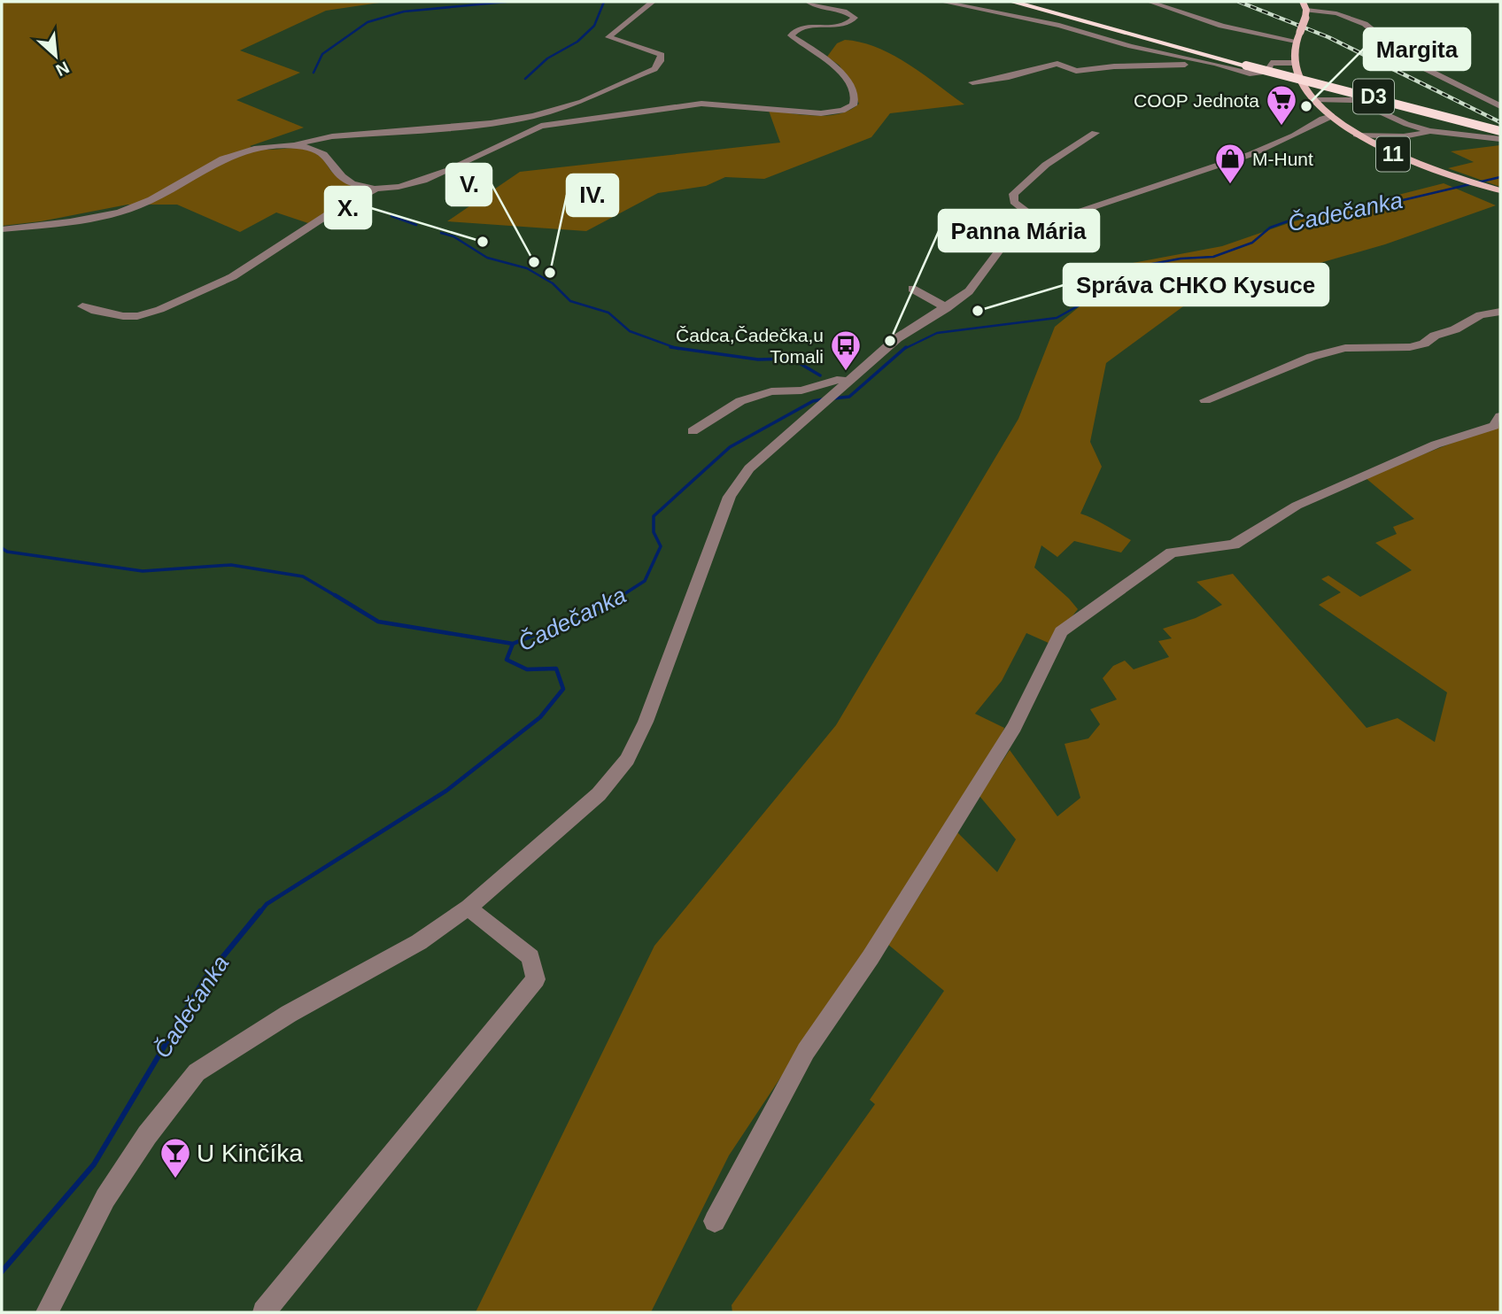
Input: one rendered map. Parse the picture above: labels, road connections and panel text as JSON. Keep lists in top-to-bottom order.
{
  "streets": {
    "highway": ["D3"],
    "main road": ["11"]
  },
  "water": ["Čadečanka"],
  "places": {
    "other": [
      "Margita",
      "X.",
      "V.",
      "IV.",
      "Správa CHKO Kysuce",
      "Panna Mária"
    ],
    "supermarket": ["COOP Jednota"],
    "shop": ["M-Hunt"],
    "bus stop": ["Čadca,Čadečka,u Tomali"],
    "bar": ["U Kinčíka"]
  },
  "north": "bottom right"
}
